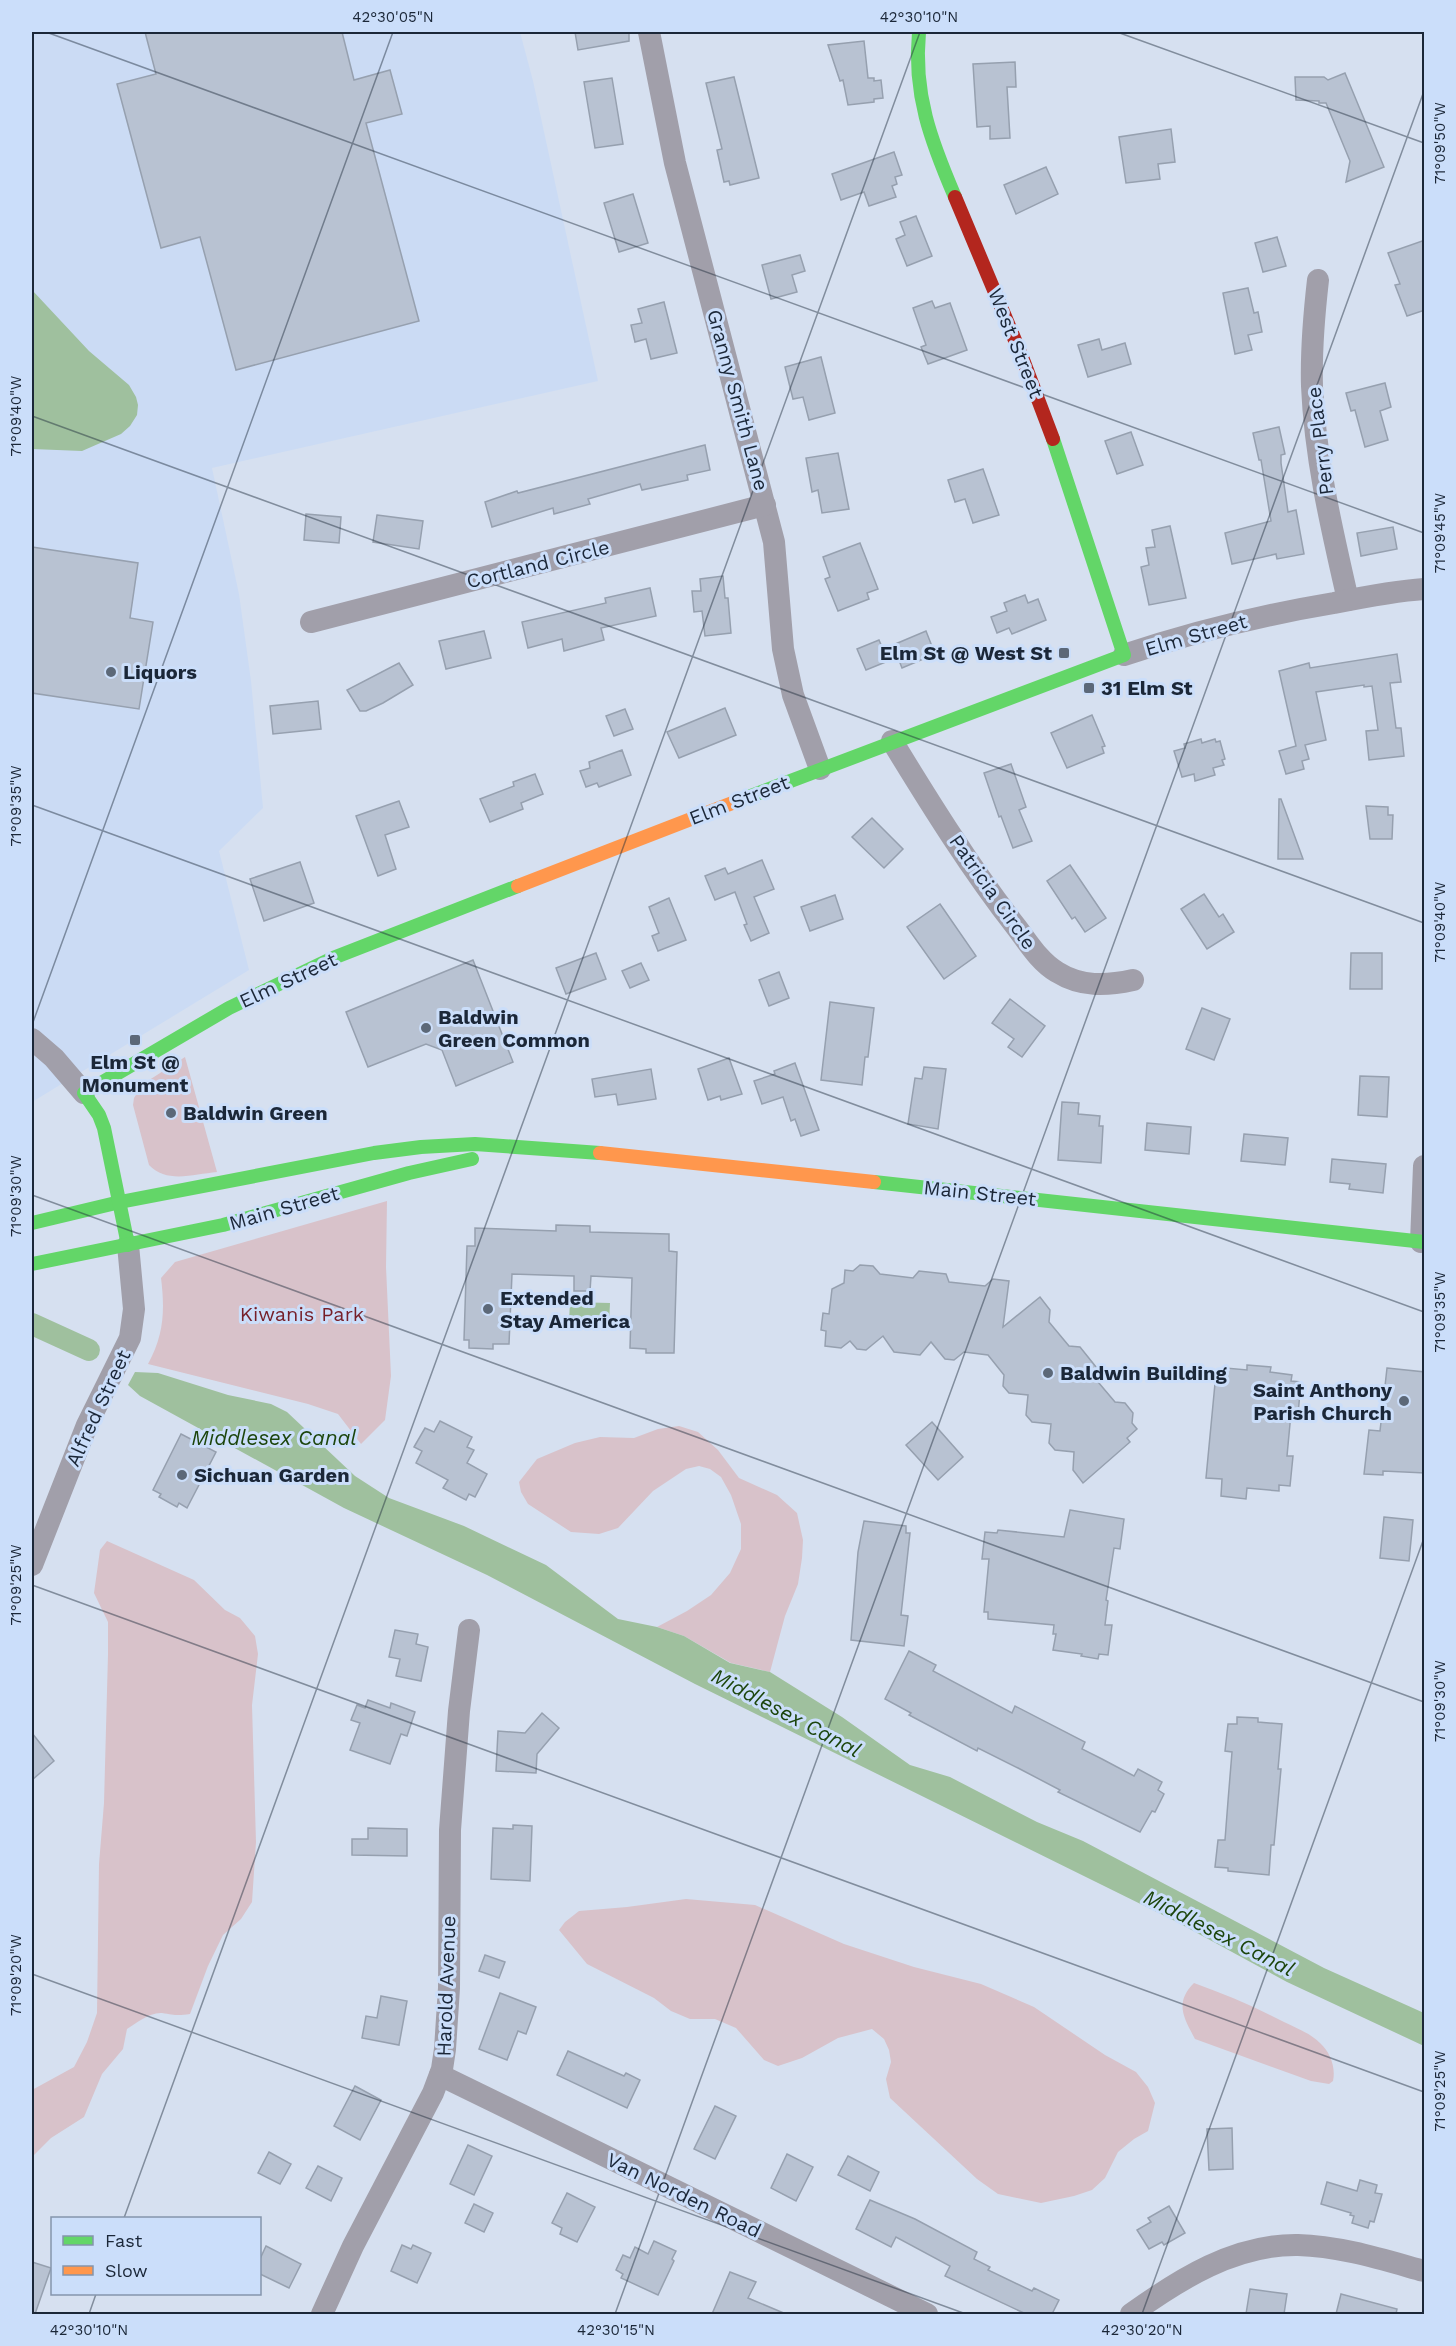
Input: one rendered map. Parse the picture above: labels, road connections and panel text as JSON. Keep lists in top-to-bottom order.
{
  "streets": {
    "street": [
      "West Street",
      "Granny Smith Lane",
      "Perry Place",
      "Cortland Circle",
      "Elm Street",
      "Patricia Circle",
      "Main Street",
      "Alfred Street",
      "Harold Avenue",
      "Van Norden Road"
    ]
  },
  "crossings": [
    ["West Street", "Elm Street"],
    ["Granny Smith Lane", "Cortland Circle"],
    ["Granny Smith Lane", "Elm Street"],
    ["Perry Place", "Elm Street"],
    ["Elm Street", "Patricia Circle"],
    ["Main Street", "Alfred Street"],
    ["Harold Avenue", "Van Norden Road"]
  ],
  "water": ["Middlesex Canal"],
  "parks": ["Kiwanis Park"],
  "places": {
    "transit": ["Elm St @ West St", "31 Elm St", "Elm St @ Monument"],
    "other": [
      "Liquors",
      "Baldwin Green Common",
      "Baldwin Green",
      "Extended Stay America",
      "Baldwin Building",
      "Saint Anthony Parish Church",
      "Sichuan Garden"
    ]
  },
  "legend": ["Fast", "Slow"],
  "coordinates": [
    "42°30'05\"N",
    "42°30'10\"N",
    "71°09'50\"W",
    "71°09'40\"W",
    "71°09'45\"W",
    "71°09'35\"W",
    "71°09'30\"W",
    "71°09'25\"W",
    "71°09'20\"W",
    "42°30'15\"N",
    "42°30'20\"N"
  ]
}
